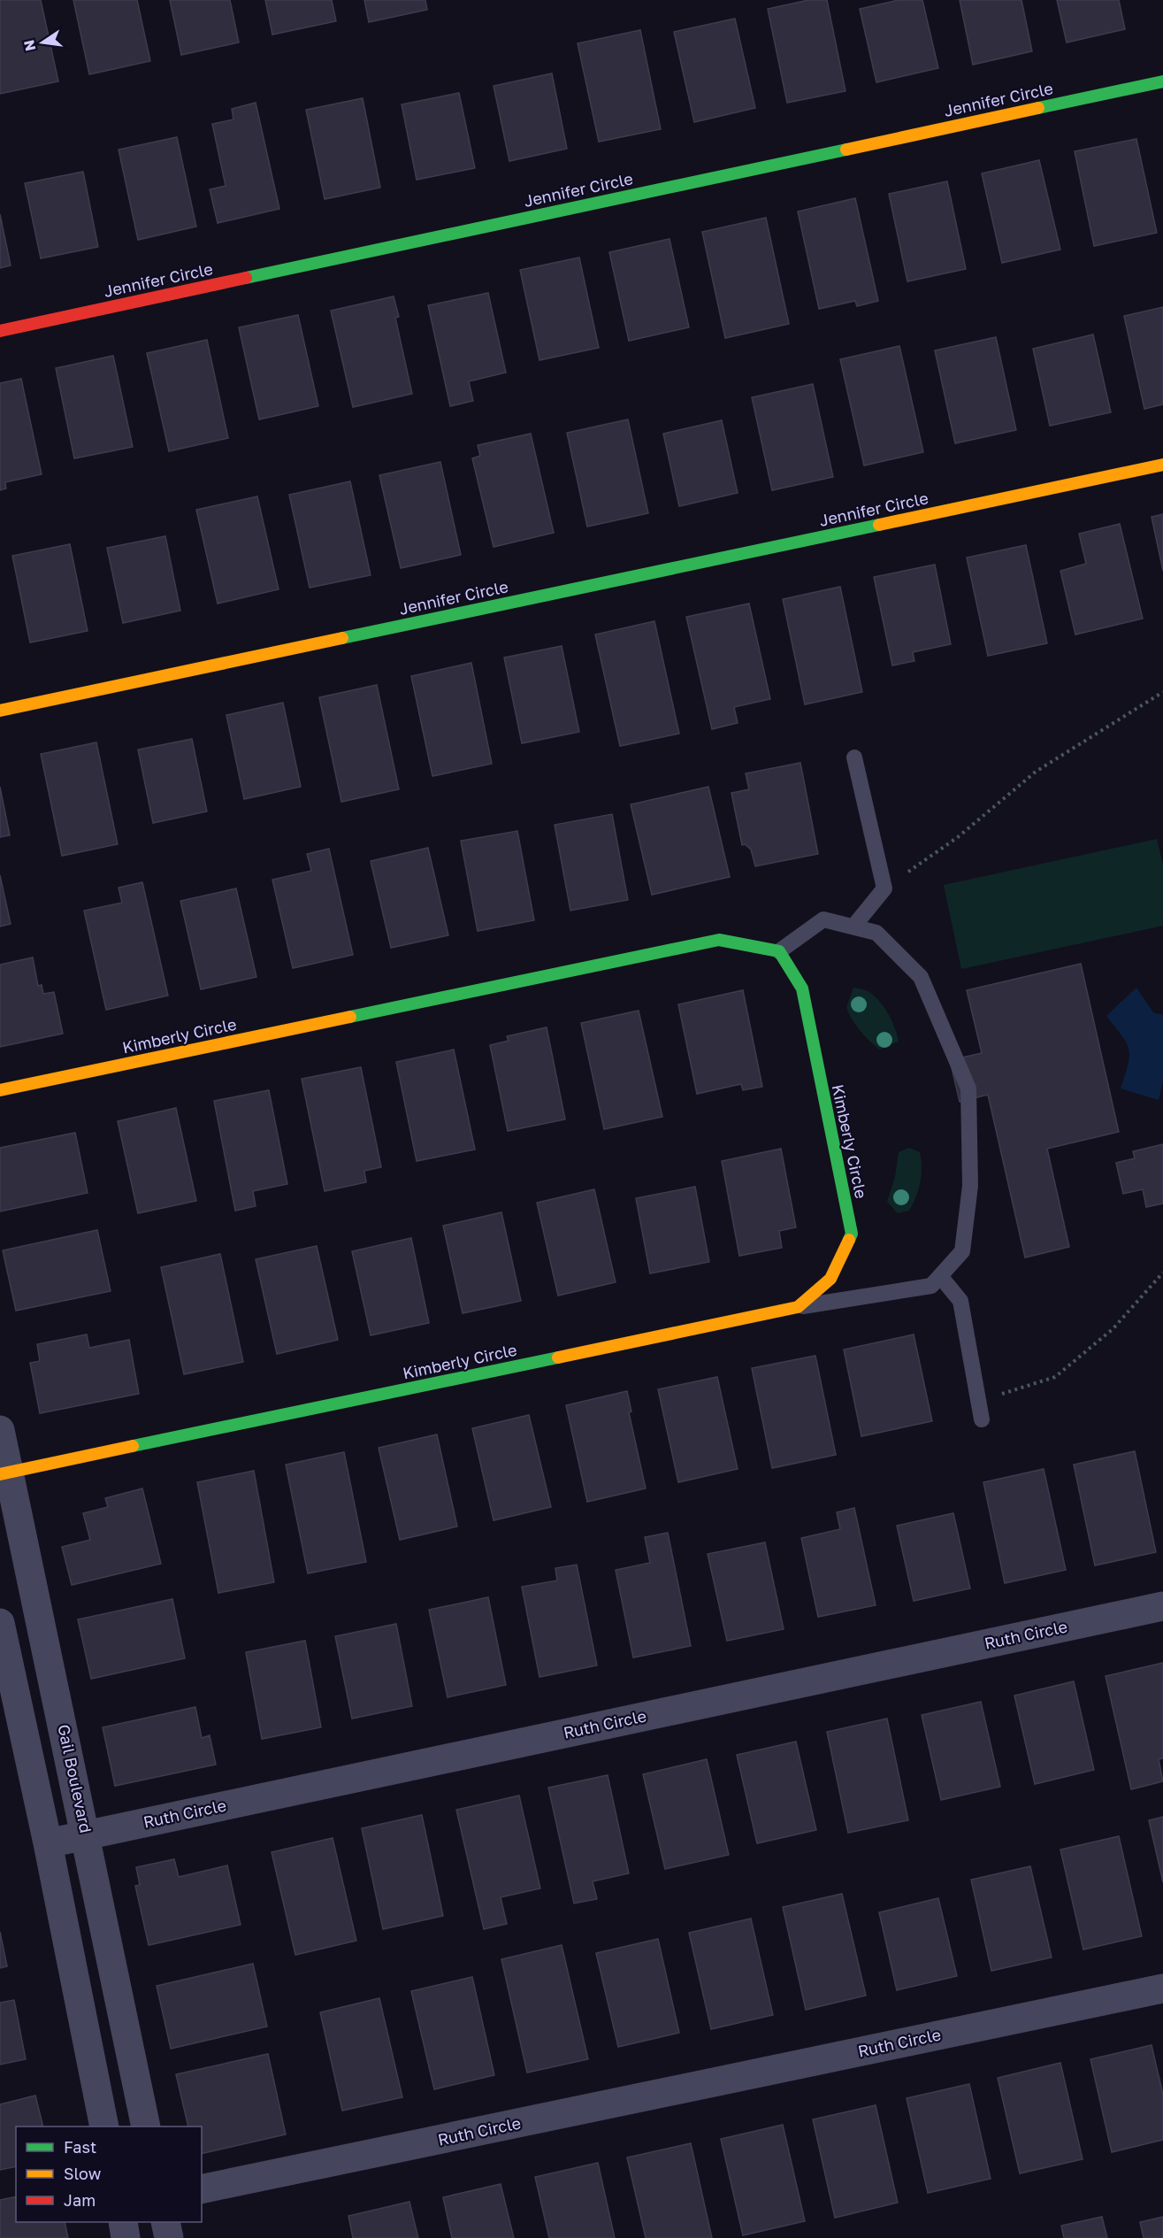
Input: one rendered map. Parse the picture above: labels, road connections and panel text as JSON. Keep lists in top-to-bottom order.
{
  "streets": {
    "street": [
      "Jennifer Circle",
      "Kimberly Circle",
      "Ruth Circle",
      "Gail Boulevard"
    ]
  },
  "crossings": [
    ["Kimberly Circle", "Gail Boulevard"],
    ["Ruth Circle", "Gail Boulevard"]
  ],
  "legend": ["Fast", "Slow", "Jam"],
  "north": "left"
}
